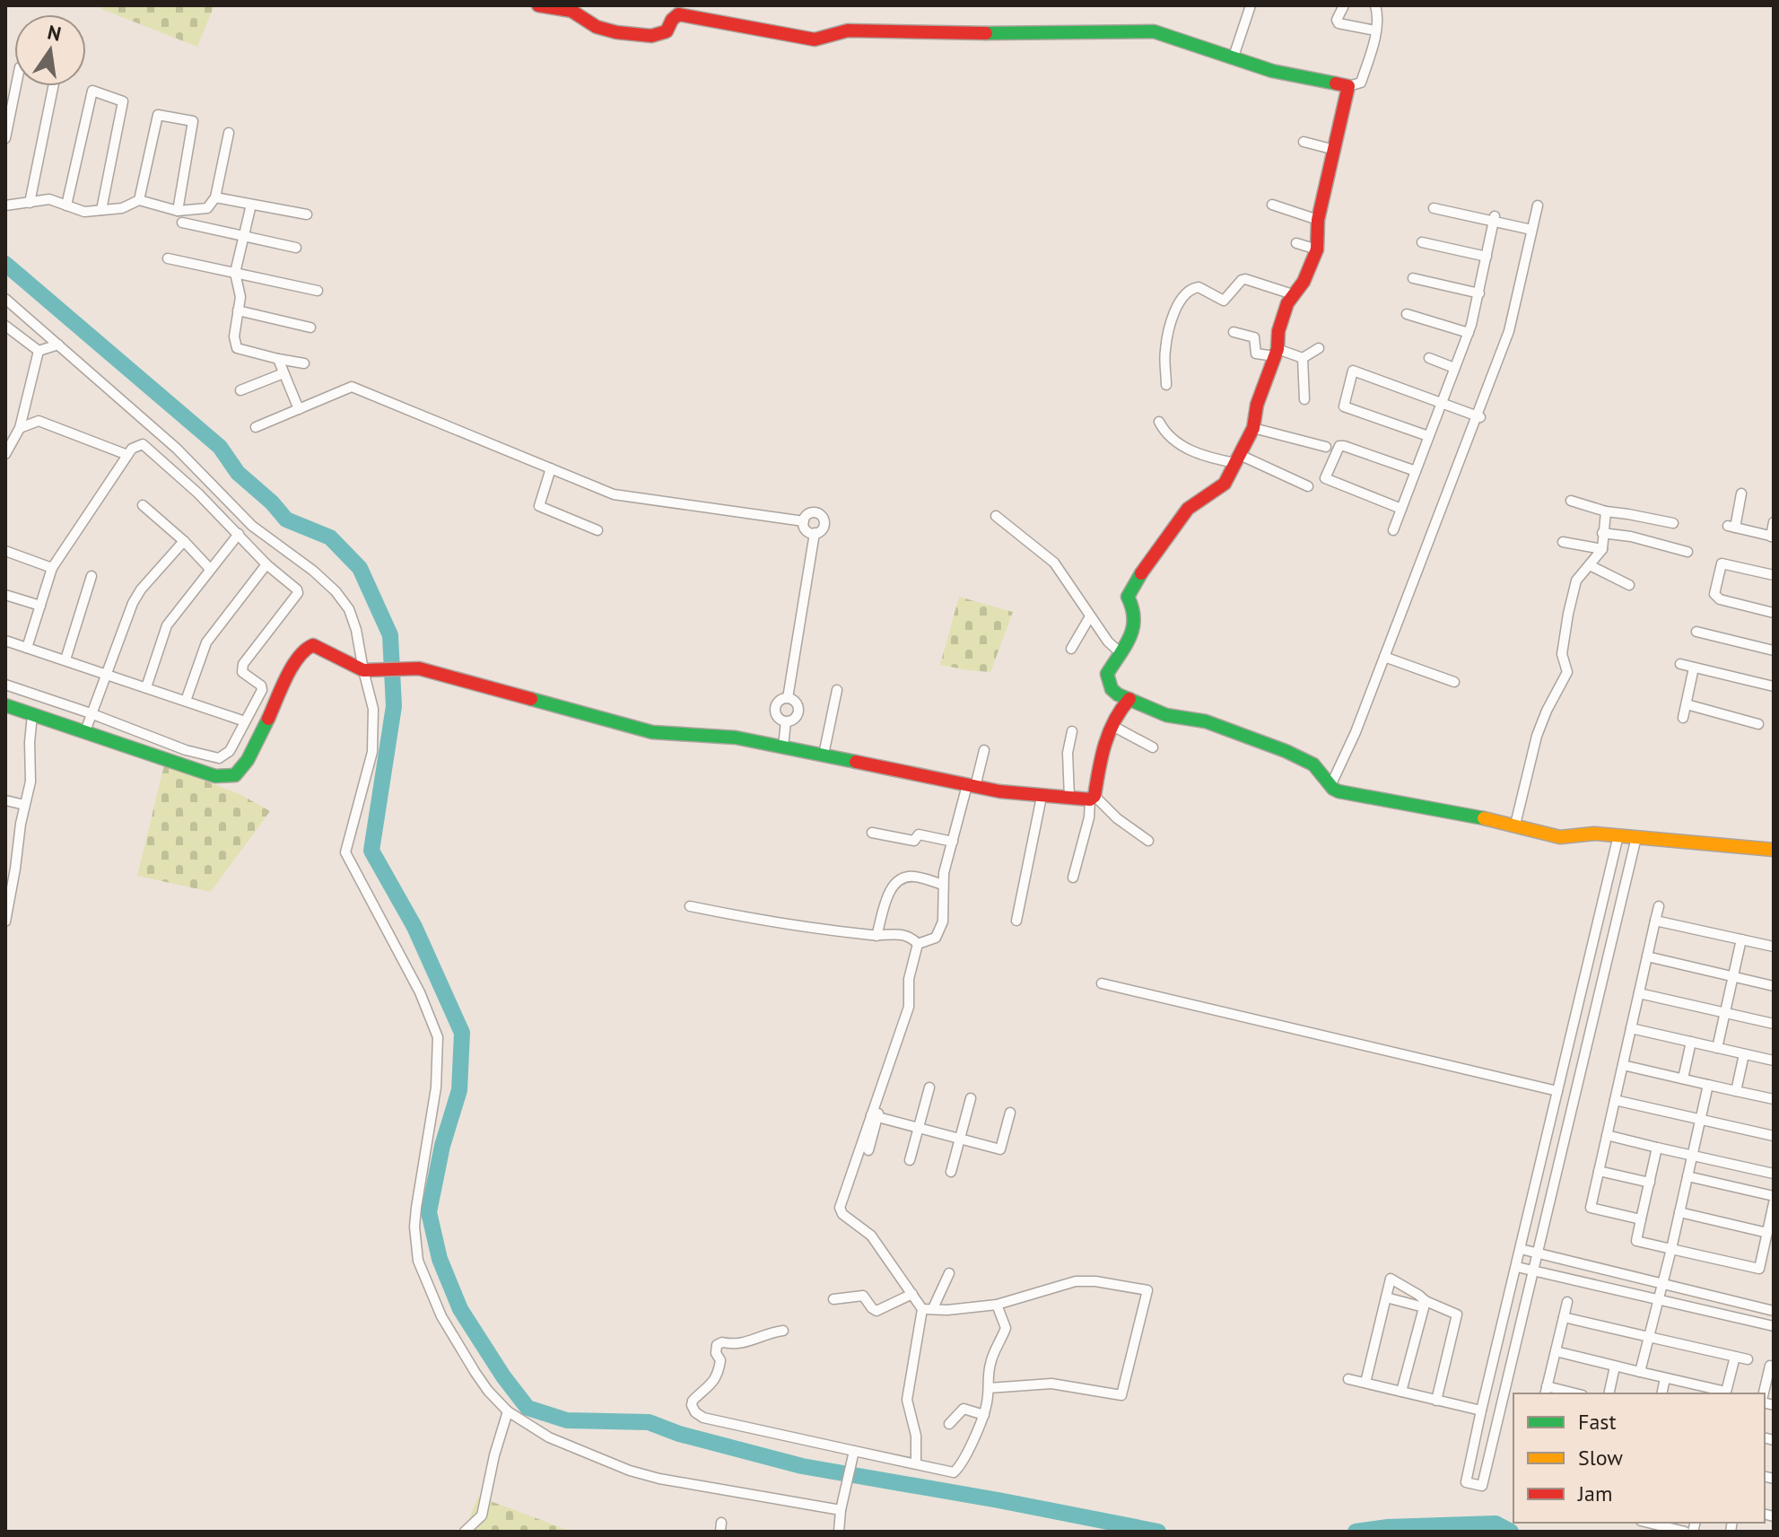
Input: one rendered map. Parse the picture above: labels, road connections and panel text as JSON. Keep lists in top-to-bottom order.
{
  "legend": ["Fast", "Slow", "Jam"],
  "north": "top"
}
